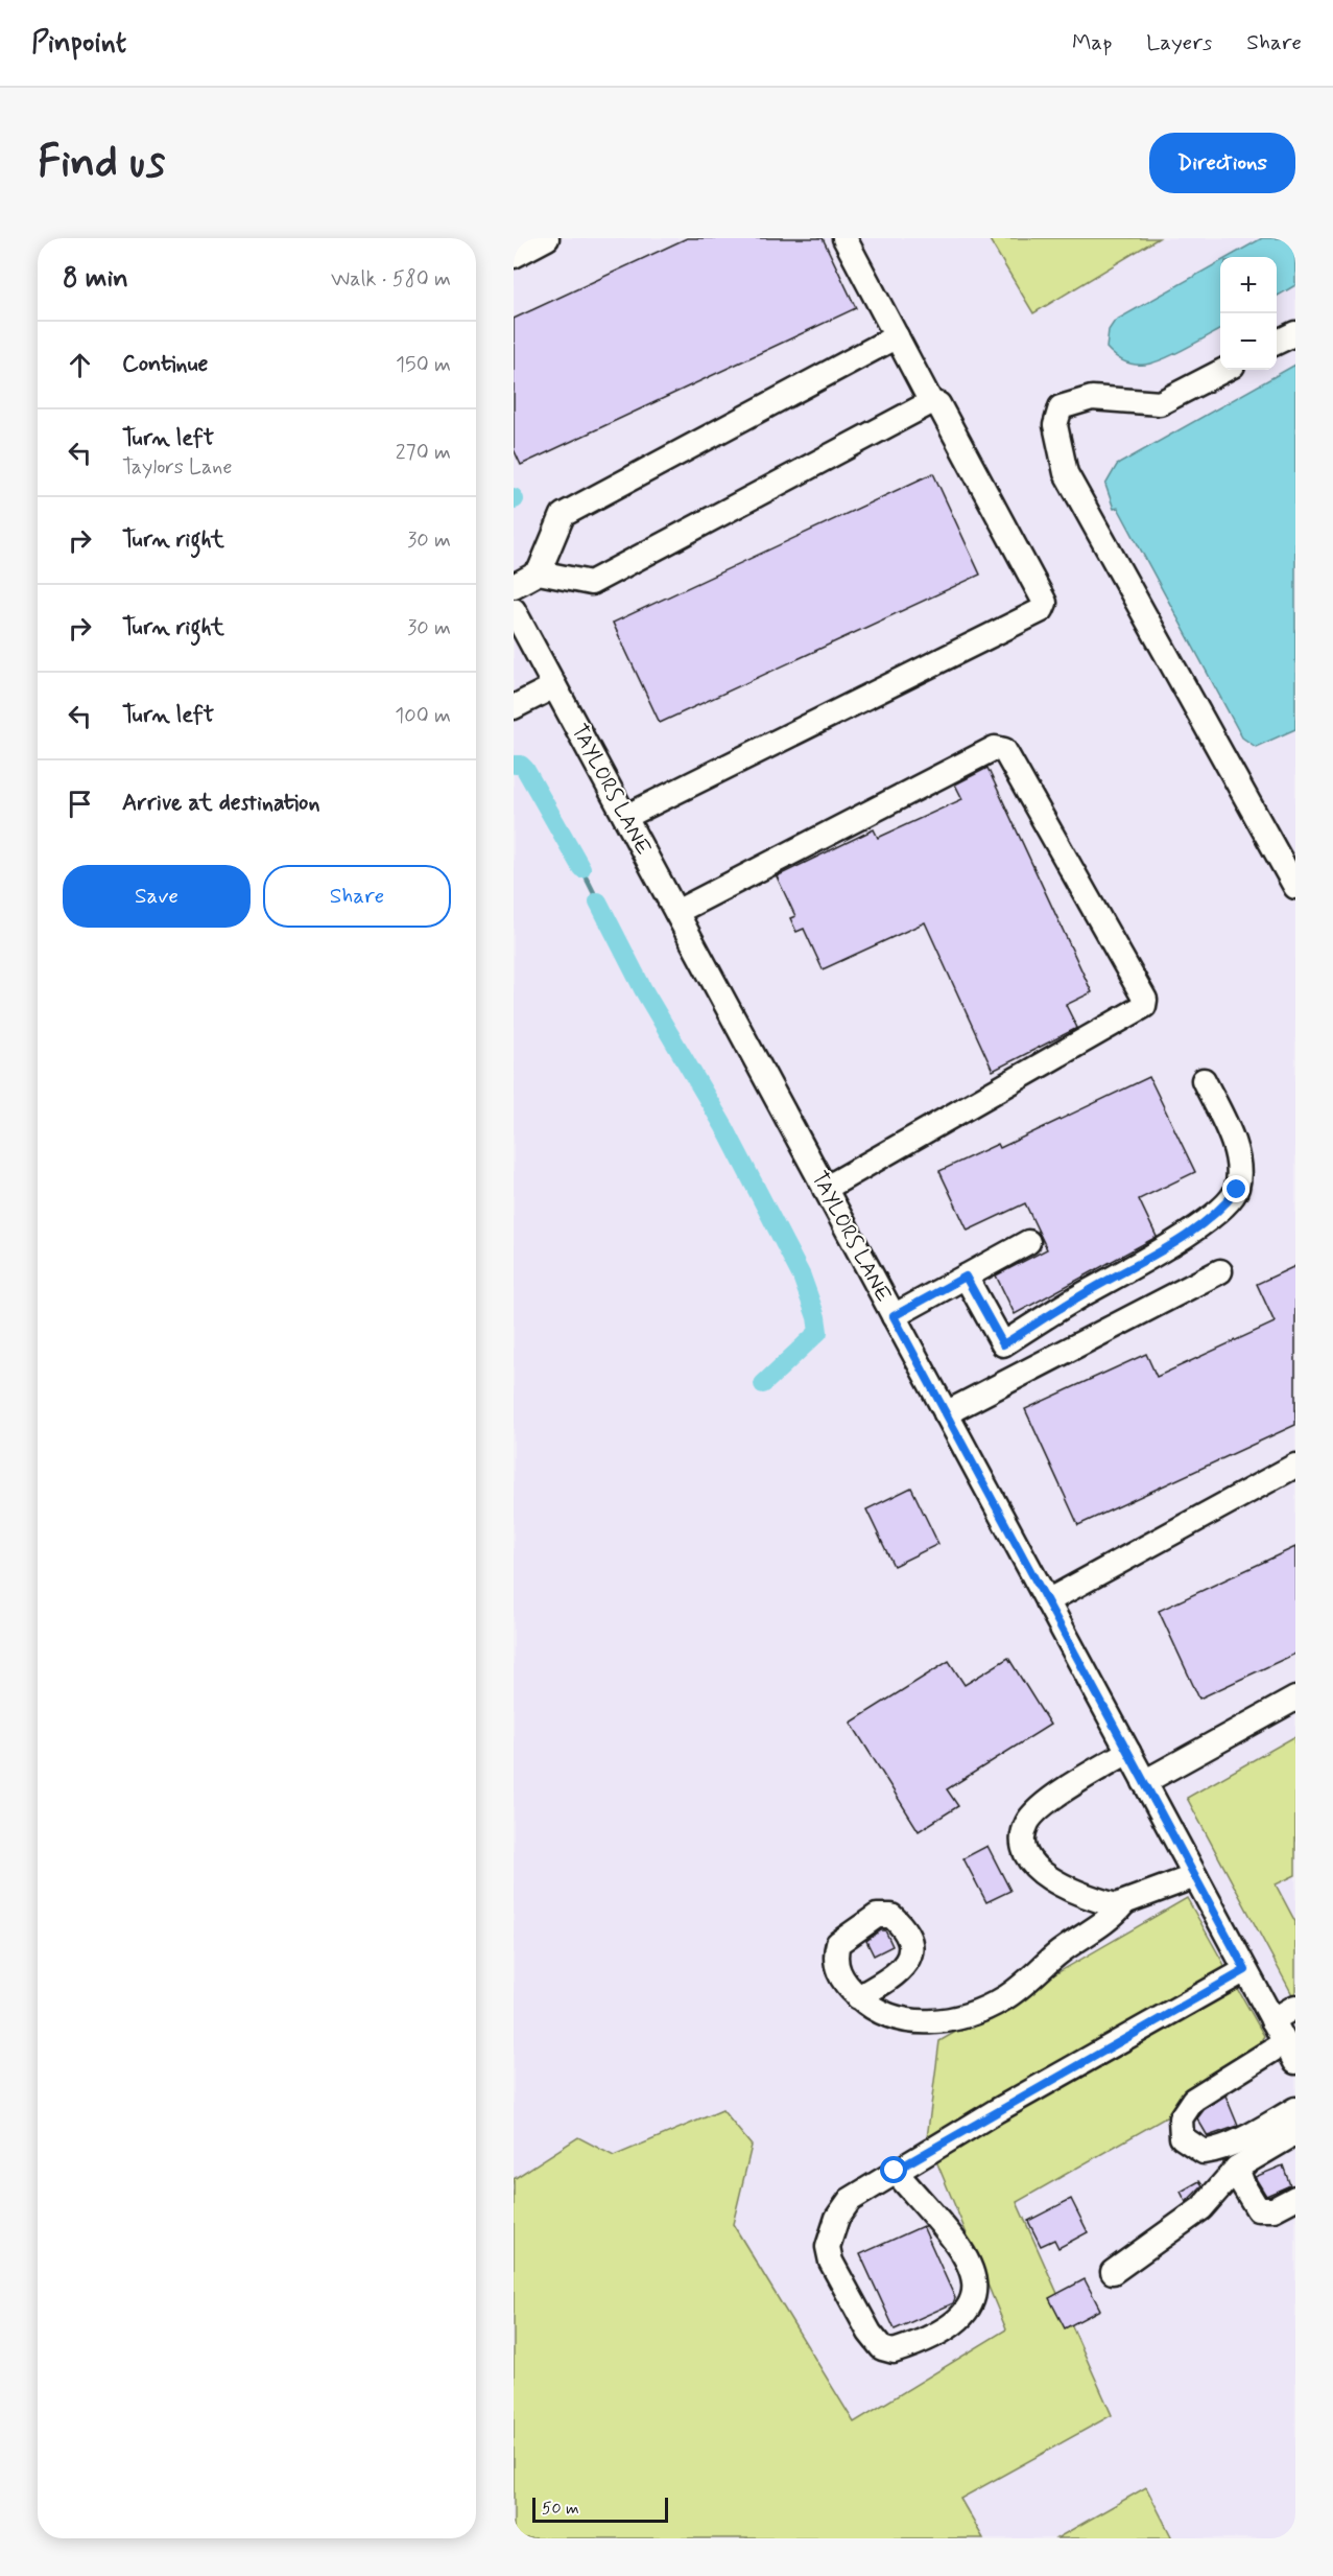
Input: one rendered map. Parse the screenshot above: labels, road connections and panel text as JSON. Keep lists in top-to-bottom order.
{
  "streets": {
    "street": ["TAYLORS LANE"]
  },
  "scale_bar": "50 m",
  "page": {
    "header": "Pinpoint",
    "nav": ["Map", "Layers", "Share"],
    "buttons": [
      "Directions",
      ["Save", "Share"]
    ],
    "title": "Find us",
    "heading": ["8 min", "Walk · 580 m"],
    "map_buttons": ["+", "−"],
    "list": [
      ["Continue", "150 m"],
      ["Turn left", "Taylors Lane", "270 m"],
      ["Turn right", "30 m"],
      ["Turn right", "30 m"],
      ["Turn left", "100 m"],
      "Arrive at destination"
    ],
    "scale": "50 m"
  }
}
